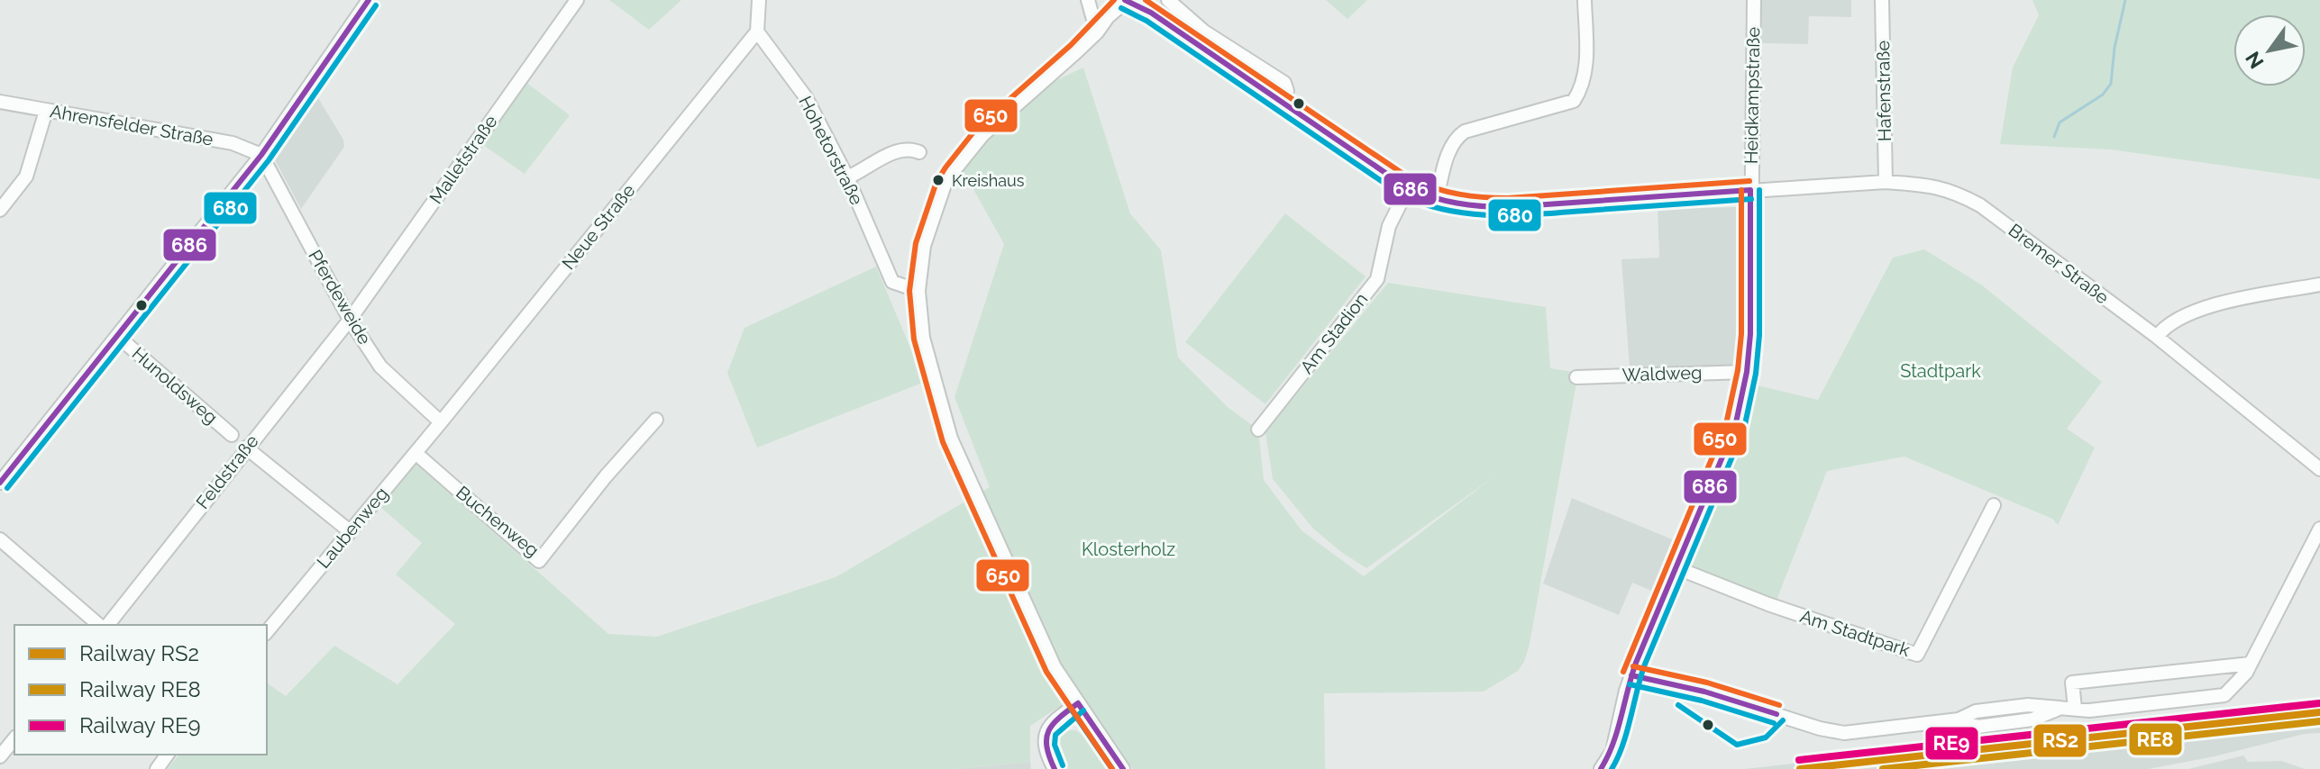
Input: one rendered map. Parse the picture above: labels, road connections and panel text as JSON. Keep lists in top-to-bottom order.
{
  "streets": {
    "street": [
      "Hafenstraße",
      "Heidkampstraße",
      "Ahrensfelder Straße",
      "Hohetorstraße",
      "Malletstraße",
      "Neue Straße",
      "Bremer Straße",
      "Pferdeweide",
      "Am Stadion",
      "Waldweg",
      "Hunoldsweg",
      "Feldstraße",
      "Buchenweg",
      "Laubenweg",
      "Am Stadtpark"
    ]
  },
  "crossings": [
    ["Hafenstraße", "Bremer Straße"],
    ["Heidkampstraße", "Bremer Straße"],
    ["Heidkampstraße", "Waldweg"],
    ["Heidkampstraße", "Am Stadtpark"],
    ["Ahrensfelder Straße", "Pferdeweide"],
    ["Hohetorstraße", "Neue Straße"],
    ["Malletstraße", "Pferdeweide"],
    ["Malletstraße", "Feldstraße"],
    ["Neue Straße", "Pferdeweide"],
    ["Neue Straße", "Laubenweg"],
    ["Bremer Straße", "Am Stadion"],
    ["Pferdeweide", "Feldstraße"],
    ["Pferdeweide", "Laubenweg"],
    ["Buchenweg", "Laubenweg"]
  ],
  "parks": ["Stadtpark", "Klosterholz"],
  "places": ["Kreishaus"],
  "lines": [
    "transit line 686",
    "transit line 650",
    "transit line 680",
    "rail line RE9",
    "rail line RS2",
    "rail line RE8"
  ],
  "legend": ["Railway RS2", "Railway RE8", "Railway RE9"],
  "north": "bottom left"
}
